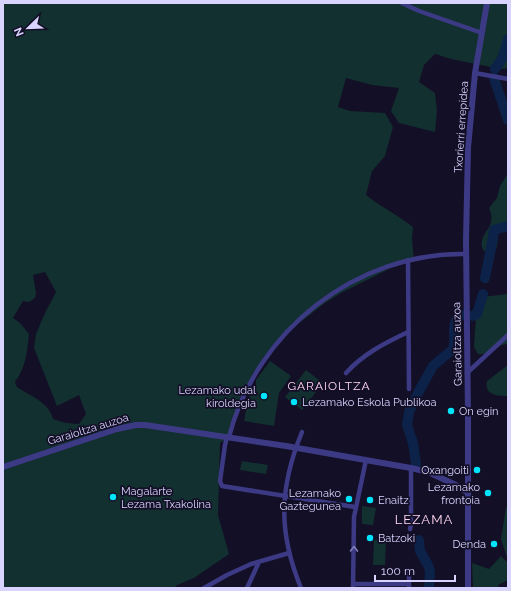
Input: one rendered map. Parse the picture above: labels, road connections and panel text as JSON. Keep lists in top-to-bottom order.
{
  "streets": {
    "street": ["Txorierri errepidea", "Garaioltza auzoa"]
  },
  "crossings": [
    ["Txorierri errepidea", "Garaioltza auzoa"]
  ],
  "districts": ["GARAIOLTZA", "LEZAMA"],
  "places": [
    "Lezamako udal kiroldegia",
    "Lezamako Eskola Publikoa",
    "On egin",
    "Oxangoiti",
    "Lezamako frontoia",
    "Magalarte Lezama Txakolina",
    "Lezamako Gaztegunea",
    "Enaitz",
    "Batzoki",
    "Denda"
  ],
  "scale_bar": "100 m",
  "north": "bottom left"
}
